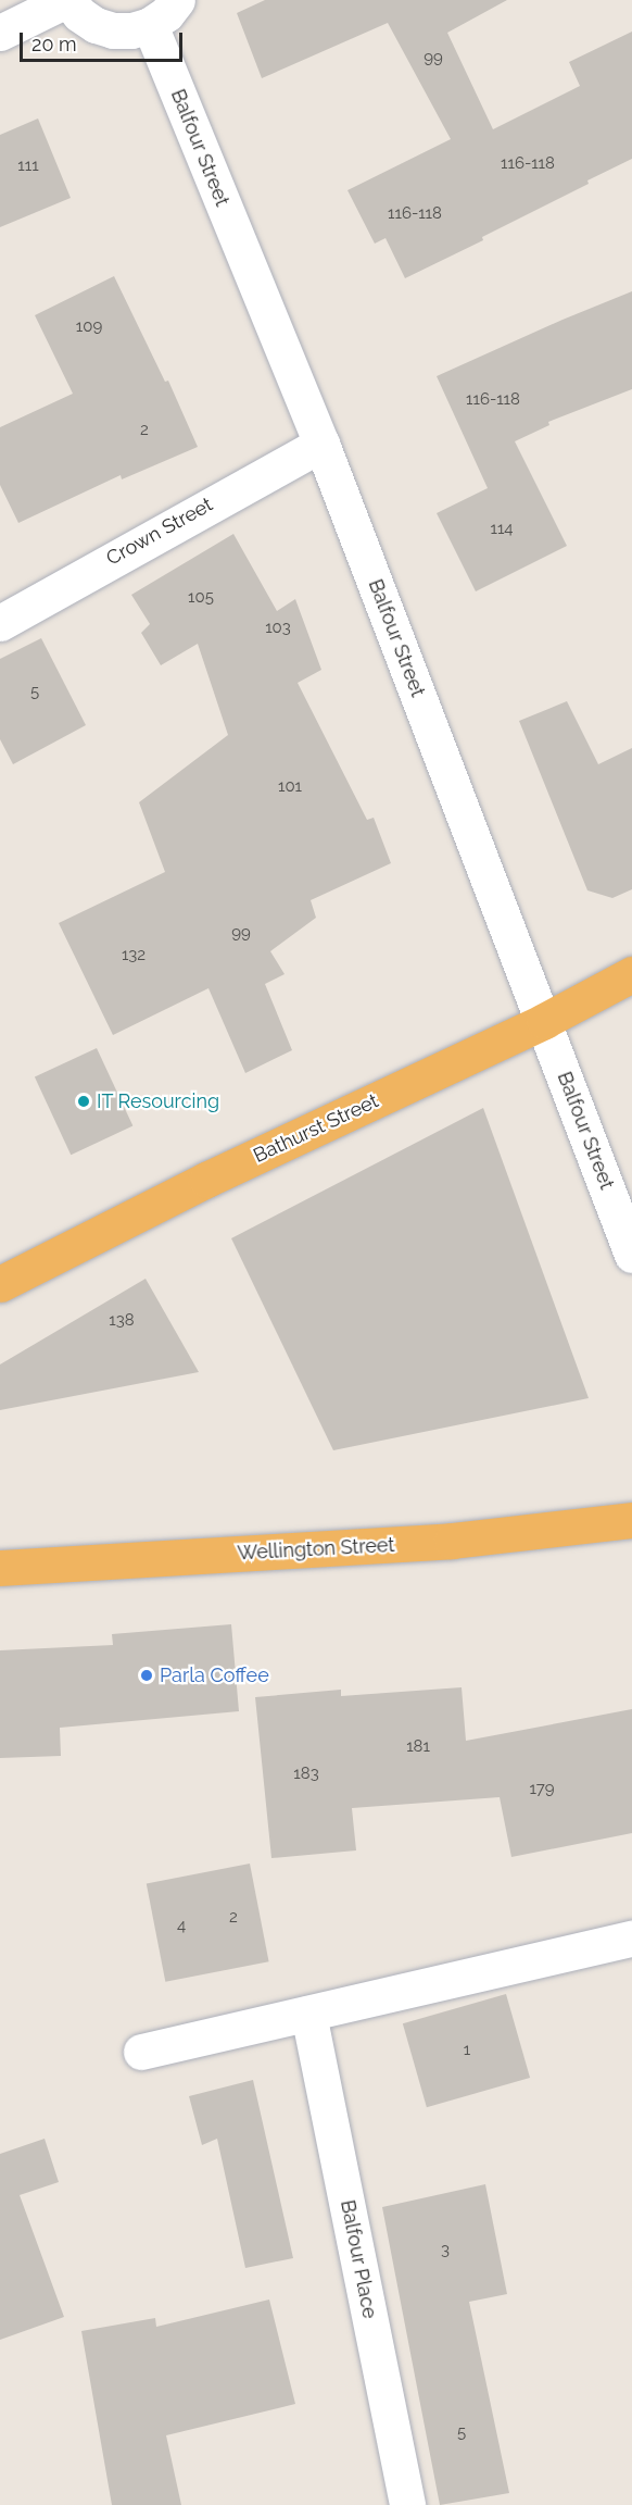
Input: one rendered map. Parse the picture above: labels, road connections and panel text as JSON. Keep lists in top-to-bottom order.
{
  "streets": {
    "highway": ["Bathurst Street", "Wellington Street"],
    "street": ["Balfour Street", "Crown Street", "Balfour Place"]
  },
  "crossings": [
    ["Balfour Street", "Crown Street"],
    ["Balfour Street", "Bathurst Street"]
  ],
  "places": ["IT Resourcing", "Parla Coffee"],
  "house_numbers": [
    "99",
    "116-118",
    "111",
    "116-118",
    "109",
    "116-118",
    "2",
    "114",
    "105",
    "103",
    "5",
    "101",
    "99",
    "132",
    "138",
    "181",
    "183",
    "179",
    "2",
    "4",
    "1",
    "3",
    "5"
  ],
  "scale_bar": "20 m"
}
